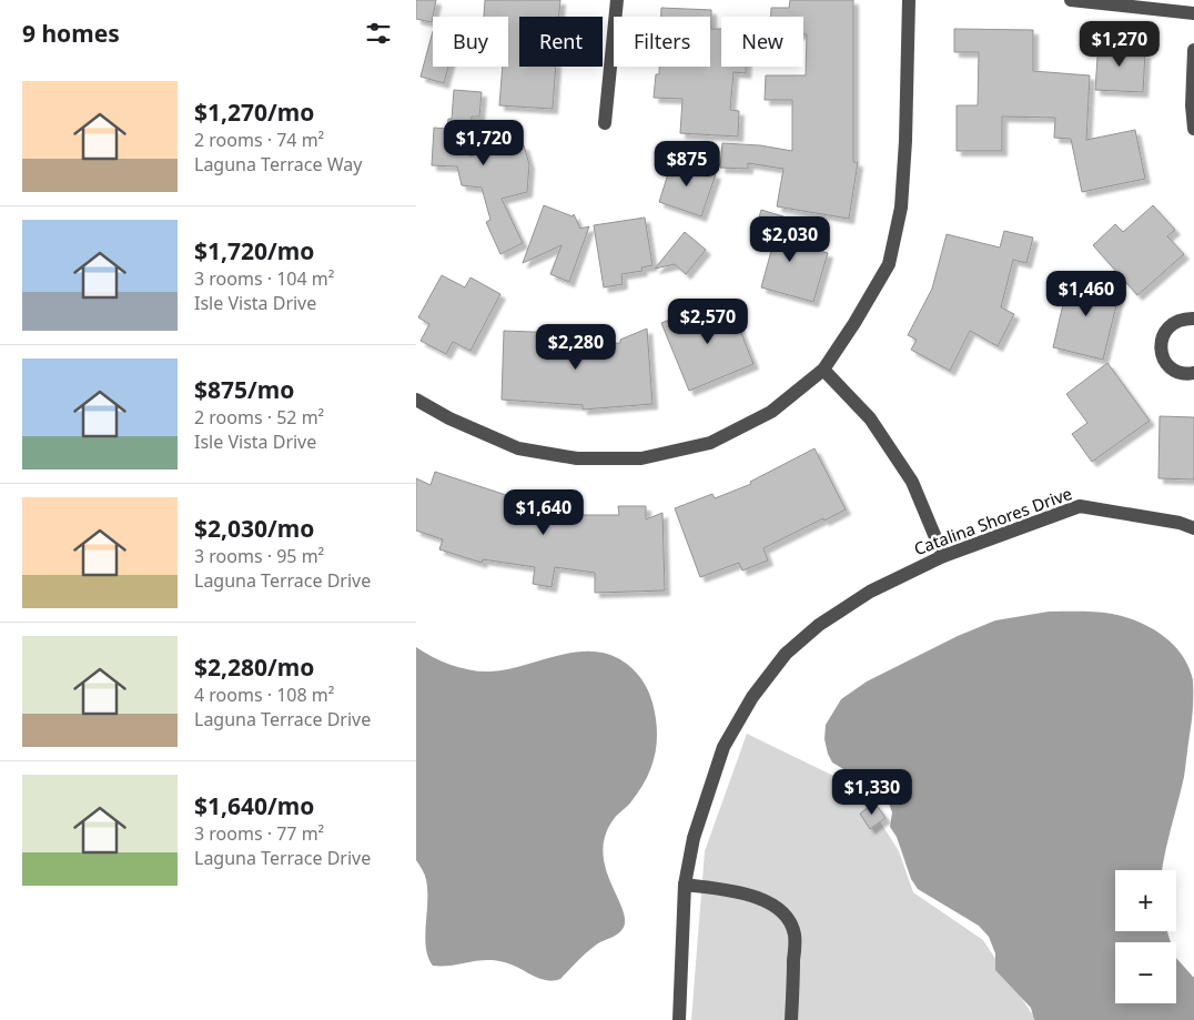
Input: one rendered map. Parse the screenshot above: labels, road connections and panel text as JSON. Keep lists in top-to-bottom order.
{
  "streets": {
    "street": ["Catalina Shores Drive"]
  },
  "page": {
    "heading": "9 homes",
    "chip": [
      "Buy",
      "Rent",
      "Filters",
      "New"
    ],
    "price": [
      "$1,270",
      "$1,720",
      "$875",
      "$2,030",
      "$1,460",
      "$2,570",
      "$2,280",
      "$1,640",
      "$1,330"
    ],
    "list": [
      {
        "name": "$1,270/mo",
        "note": "2 rooms · 74 m² · Laguna Terrace Way"
      },
      {
        "name": "$1,720/mo",
        "note": "3 rooms · 104 m² · Isle Vista Drive"
      },
      {
        "name": "$875/mo",
        "note": "2 rooms · 52 m² · Isle Vista Drive"
      },
      {
        "name": "$2,030/mo",
        "note": "3 rooms · 95 m² · Laguna Terrace Drive"
      },
      {
        "name": "$2,280/mo",
        "note": "4 rooms · 108 m² · Laguna Terrace Drive"
      },
      {
        "name": "$1,640/mo",
        "note": "3 rooms · 77 m² · Laguna Terrace Drive"
      }
    ],
    "map_buttons": ["+", "−"]
  }
}
